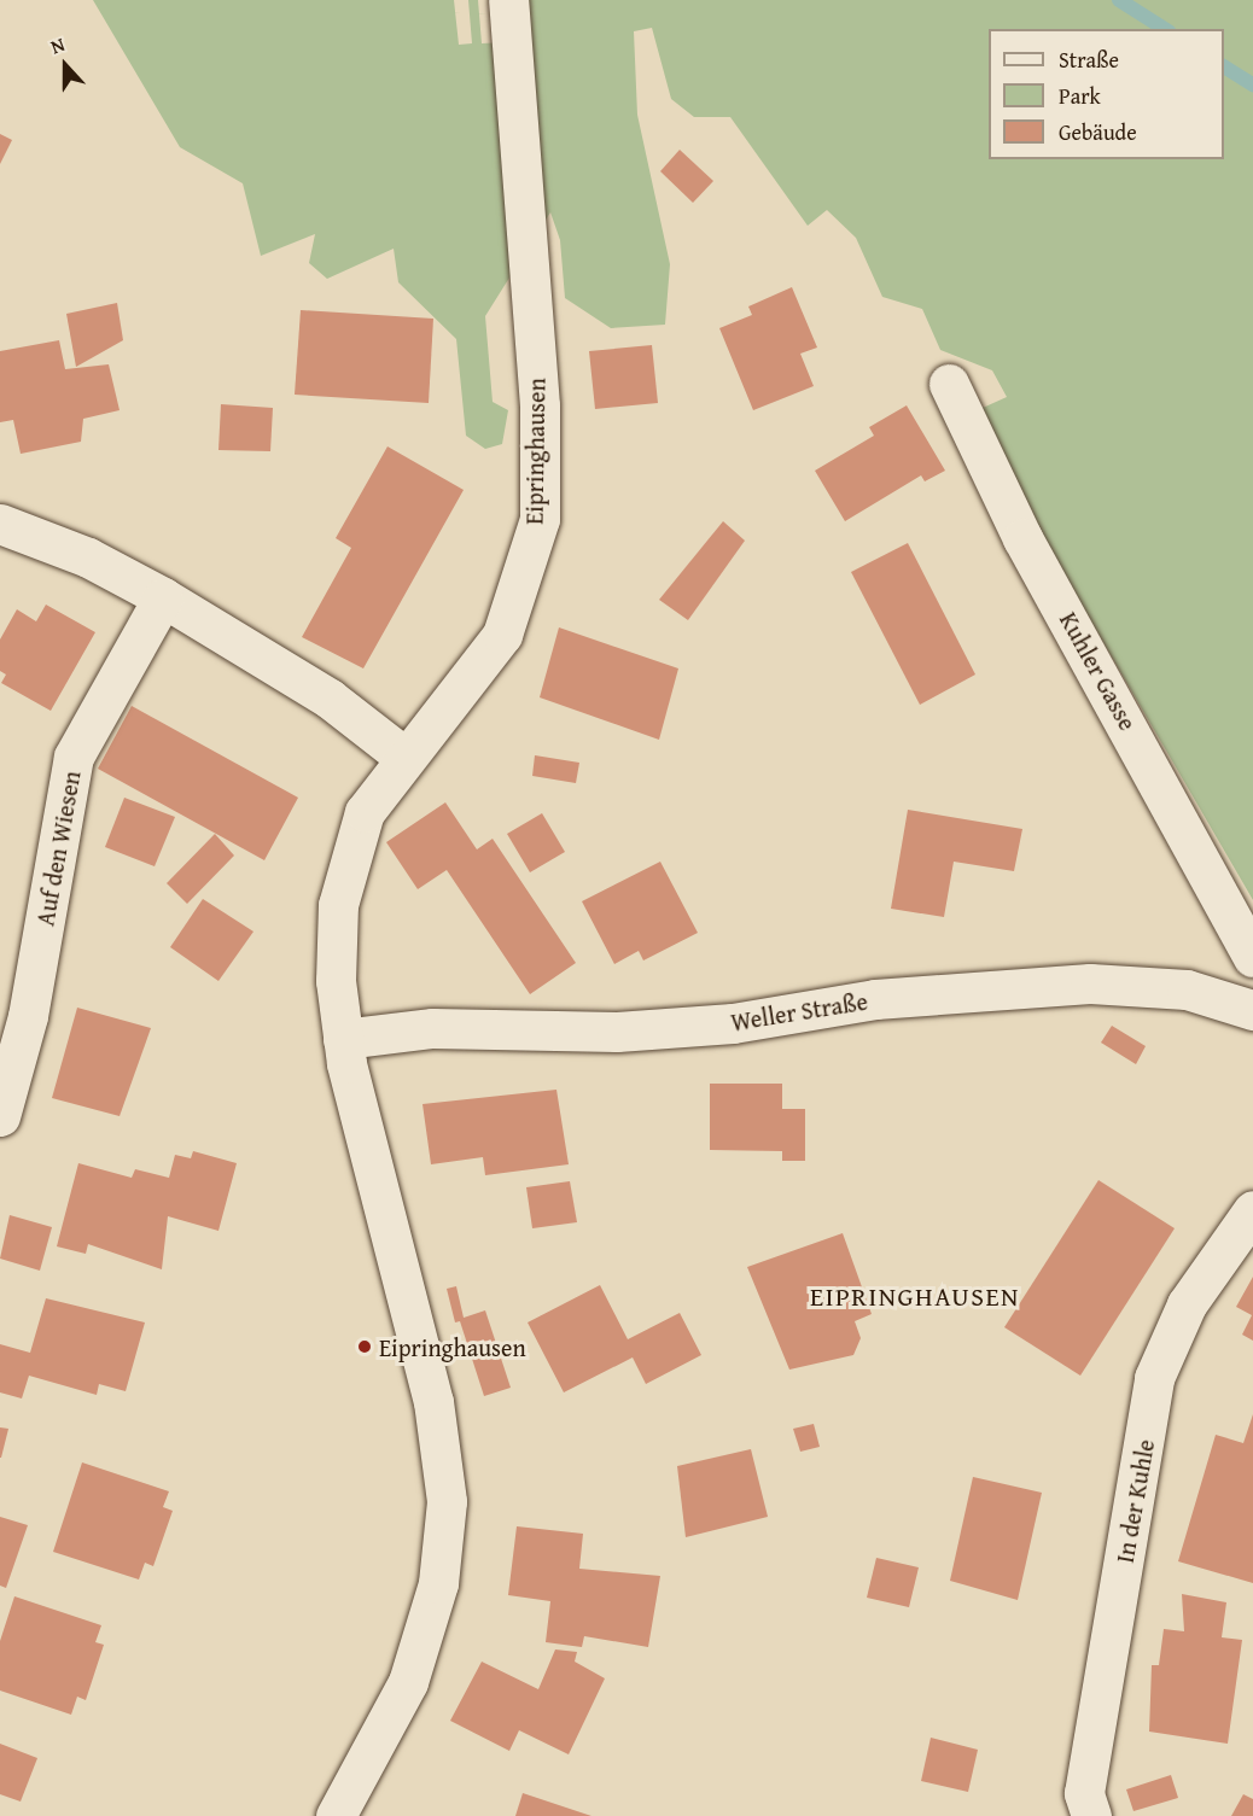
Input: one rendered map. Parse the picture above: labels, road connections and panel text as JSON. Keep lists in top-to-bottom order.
{
  "streets": {
    "street": [
      "Eipringhausen",
      "Kuhler Gasse",
      "Auf den Wiesen",
      "Weller Straße",
      "In der Kuhle"
    ]
  },
  "crossings": [
    ["Eipringhausen", "Weller Straße"]
  ],
  "districts": ["EIPRINGHAUSEN"],
  "places": ["Eipringhausen"],
  "legend": ["Straße", "Park", "Gebäude"],
  "north": "top"
}
